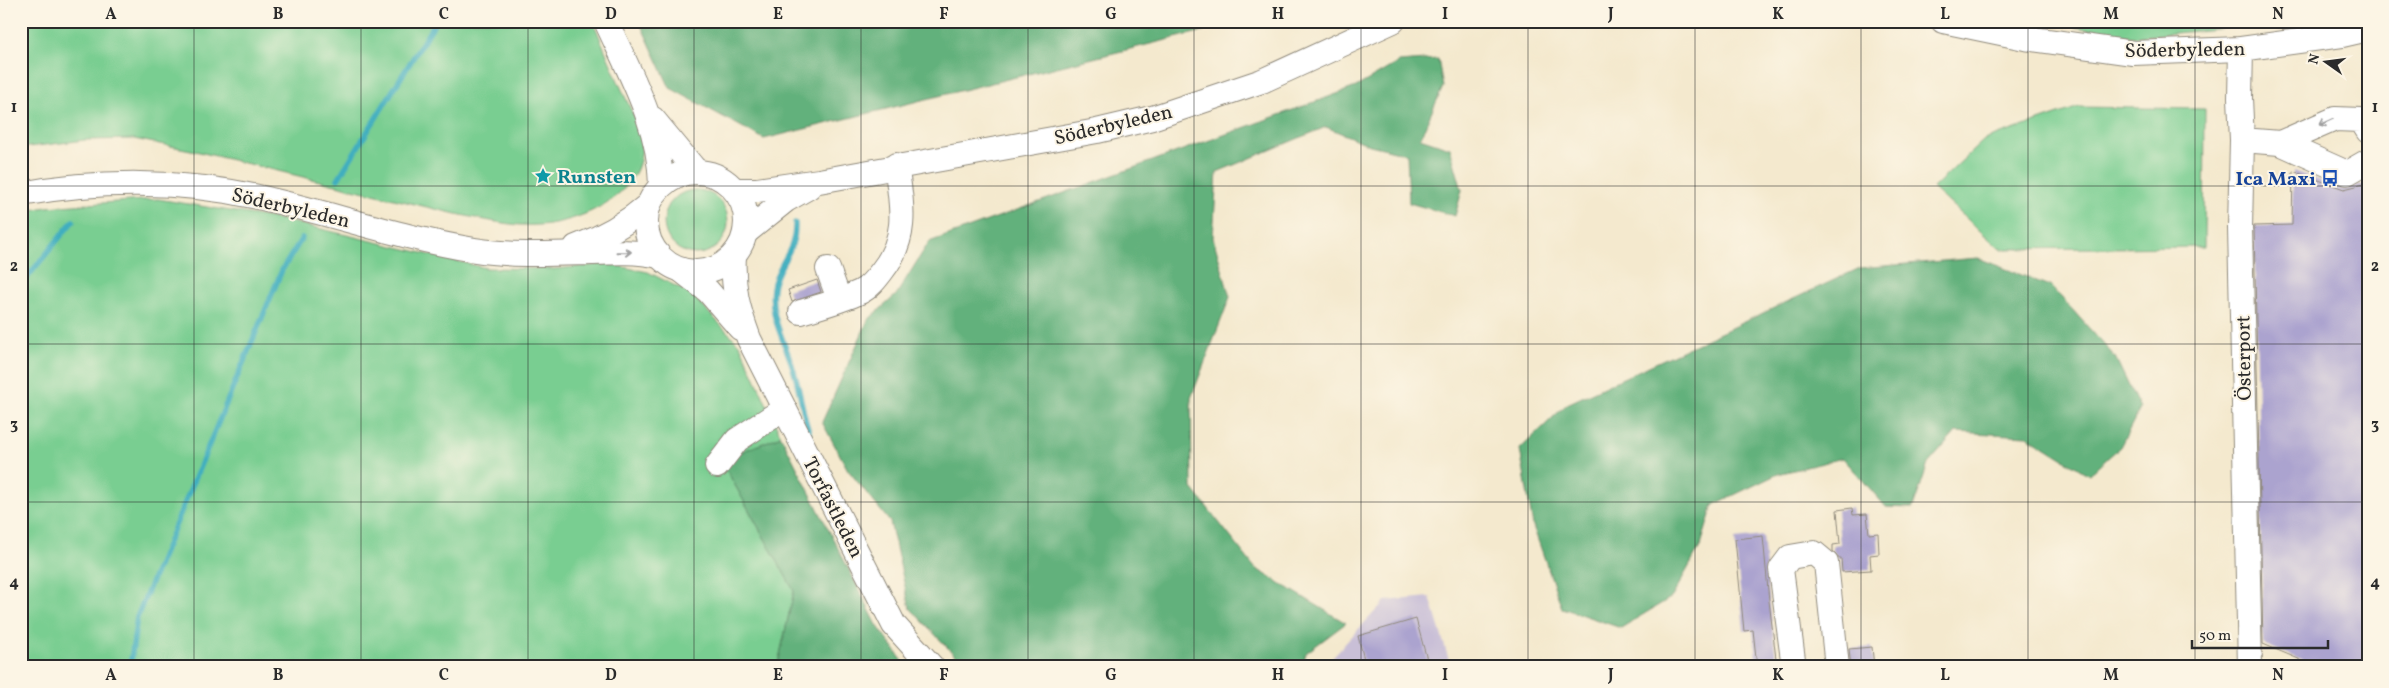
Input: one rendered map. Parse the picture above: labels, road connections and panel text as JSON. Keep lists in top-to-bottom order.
{
  "streets": {
    "street": ["Söderbyleden", "Österport", "Torfastleden"]
  },
  "crossings": [
    ["Söderbyleden", "Österport"],
    ["Söderbyleden", "Torfastleden"]
  ],
  "places": {
    "place": ["Runsten"],
    "bus stop": ["Ica Maxi"]
  },
  "scale_bar": "50 m",
  "north": "left",
  "grid": {
    "columns": [
      "A",
      "B",
      "C",
      "D",
      "E",
      "F",
      "G",
      "H",
      "I",
      "J",
      "K",
      "L",
      "M",
      "N"
    ],
    "rows": [
      "1",
      "2",
      "3",
      "4"
    ]
  }
}
